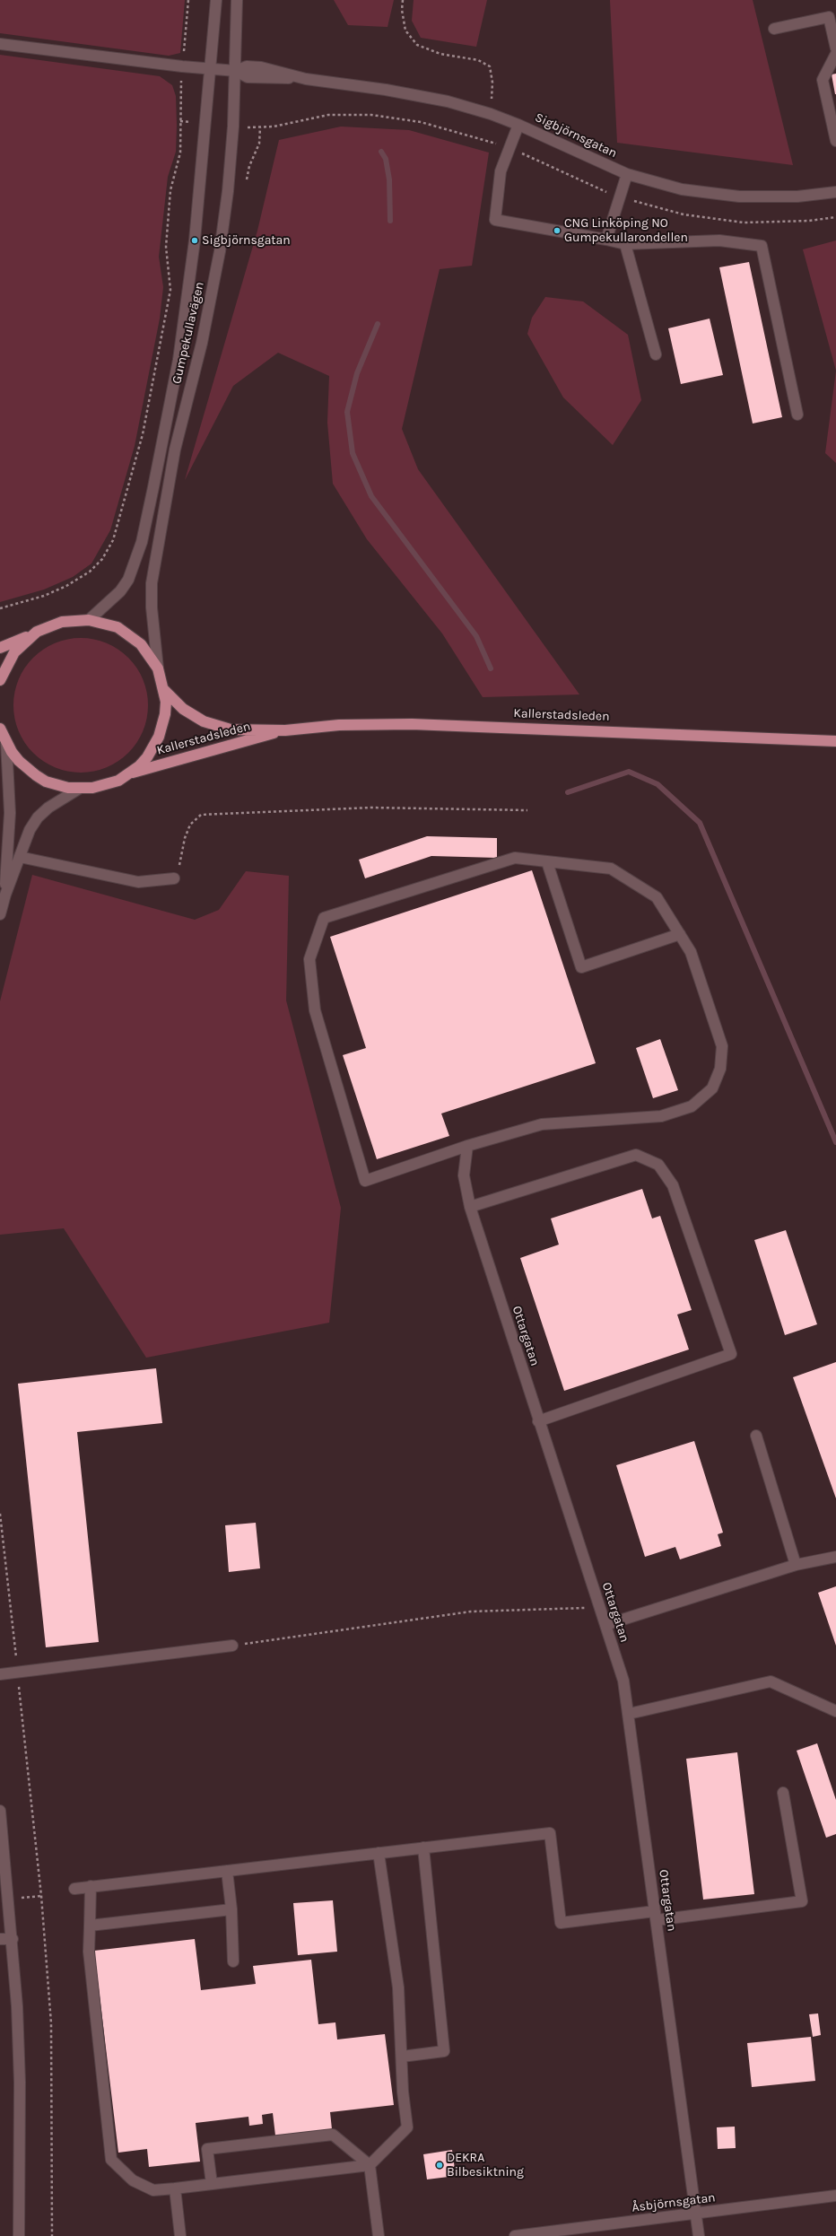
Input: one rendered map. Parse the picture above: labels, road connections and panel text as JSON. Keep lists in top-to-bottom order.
{
  "streets": {
    "main road": ["Kallerstadsleden"],
    "street": [
      "Sigbjörnsgatan",
      "Gumpekullavägen",
      "Ottargatan",
      "Åsbjörnsgatan"
    ]
  },
  "crossings": [
    ["Sigbjörnsgatan", "Gumpekullavägen"],
    ["Ottargatan", "Åsbjörnsgatan"]
  ],
  "places": ["CNG Linköping NO Gumpekullarondellen", "Sigbjörnsgatan", "DEKRA Bilbesiktning"]
}
